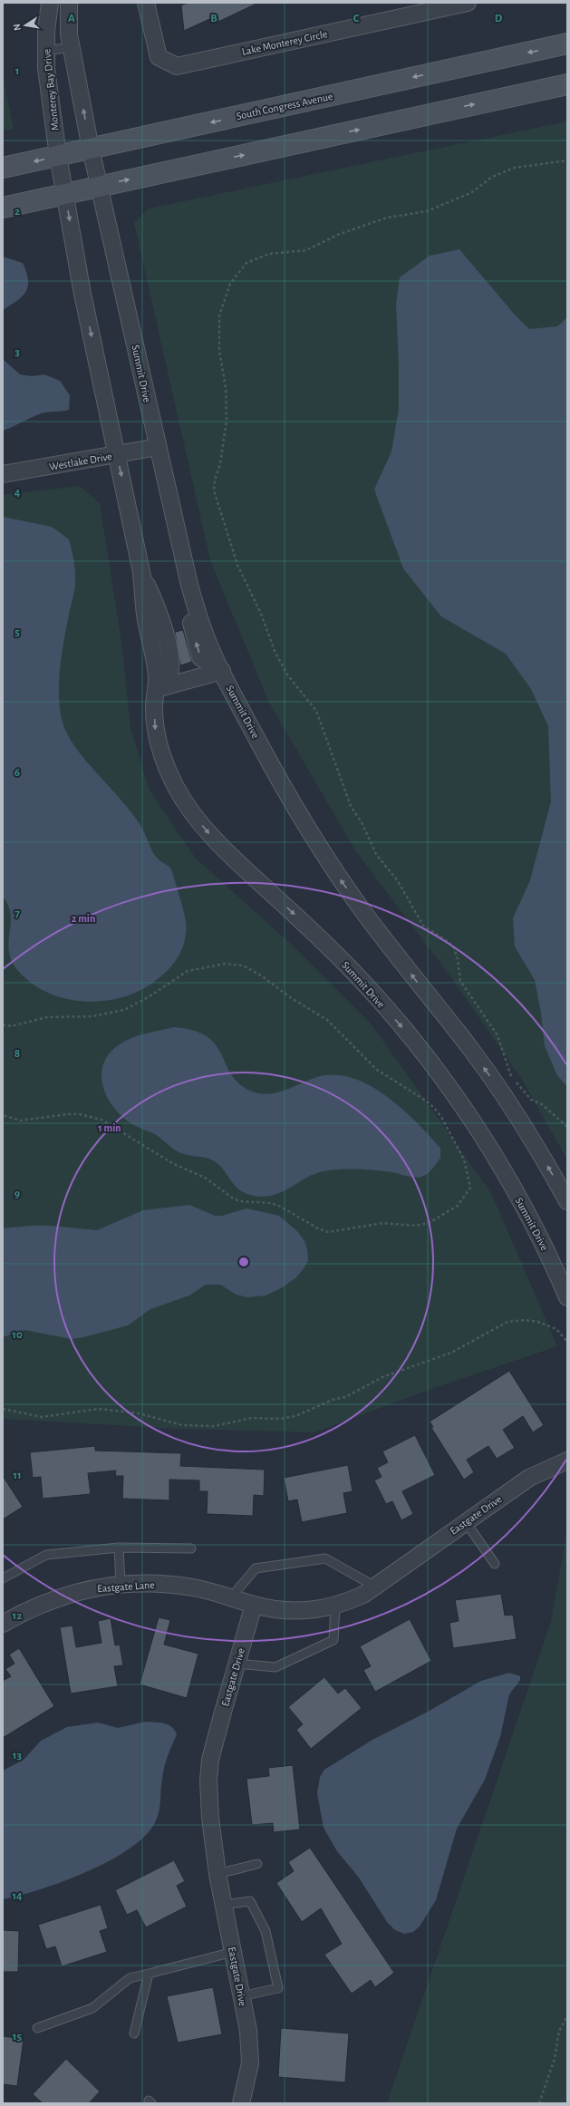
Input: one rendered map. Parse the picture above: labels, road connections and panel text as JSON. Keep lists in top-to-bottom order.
{
  "streets": {
    "main road": ["South Congress Avenue"],
    "street": [
      "Lake Monterey Circle",
      "Monterey Bay Drive",
      "Summit Drive",
      "Westlake Drive",
      "Eastgate Drive",
      "Eastgate Lane"
    ]
  },
  "crossings": [
    ["Monterey Bay Drive", "South Congress Avenue"],
    ["Monterey Bay Drive", "Summit Drive"],
    ["South Congress Avenue", "Summit Drive"],
    ["Summit Drive", "Westlake Drive"],
    ["Eastgate Drive", "Eastgate Lane"]
  ],
  "north": "left",
  "grid": {
    "columns": [
      "A",
      "B",
      "C",
      "D"
    ],
    "rows": [
      "1",
      "2",
      "3",
      "4",
      "5",
      "6",
      "7",
      "8",
      "9",
      "10",
      "11",
      "12",
      "13",
      "14",
      "15"
    ]
  },
  "rings": ["2 min", "1 min"]
}
